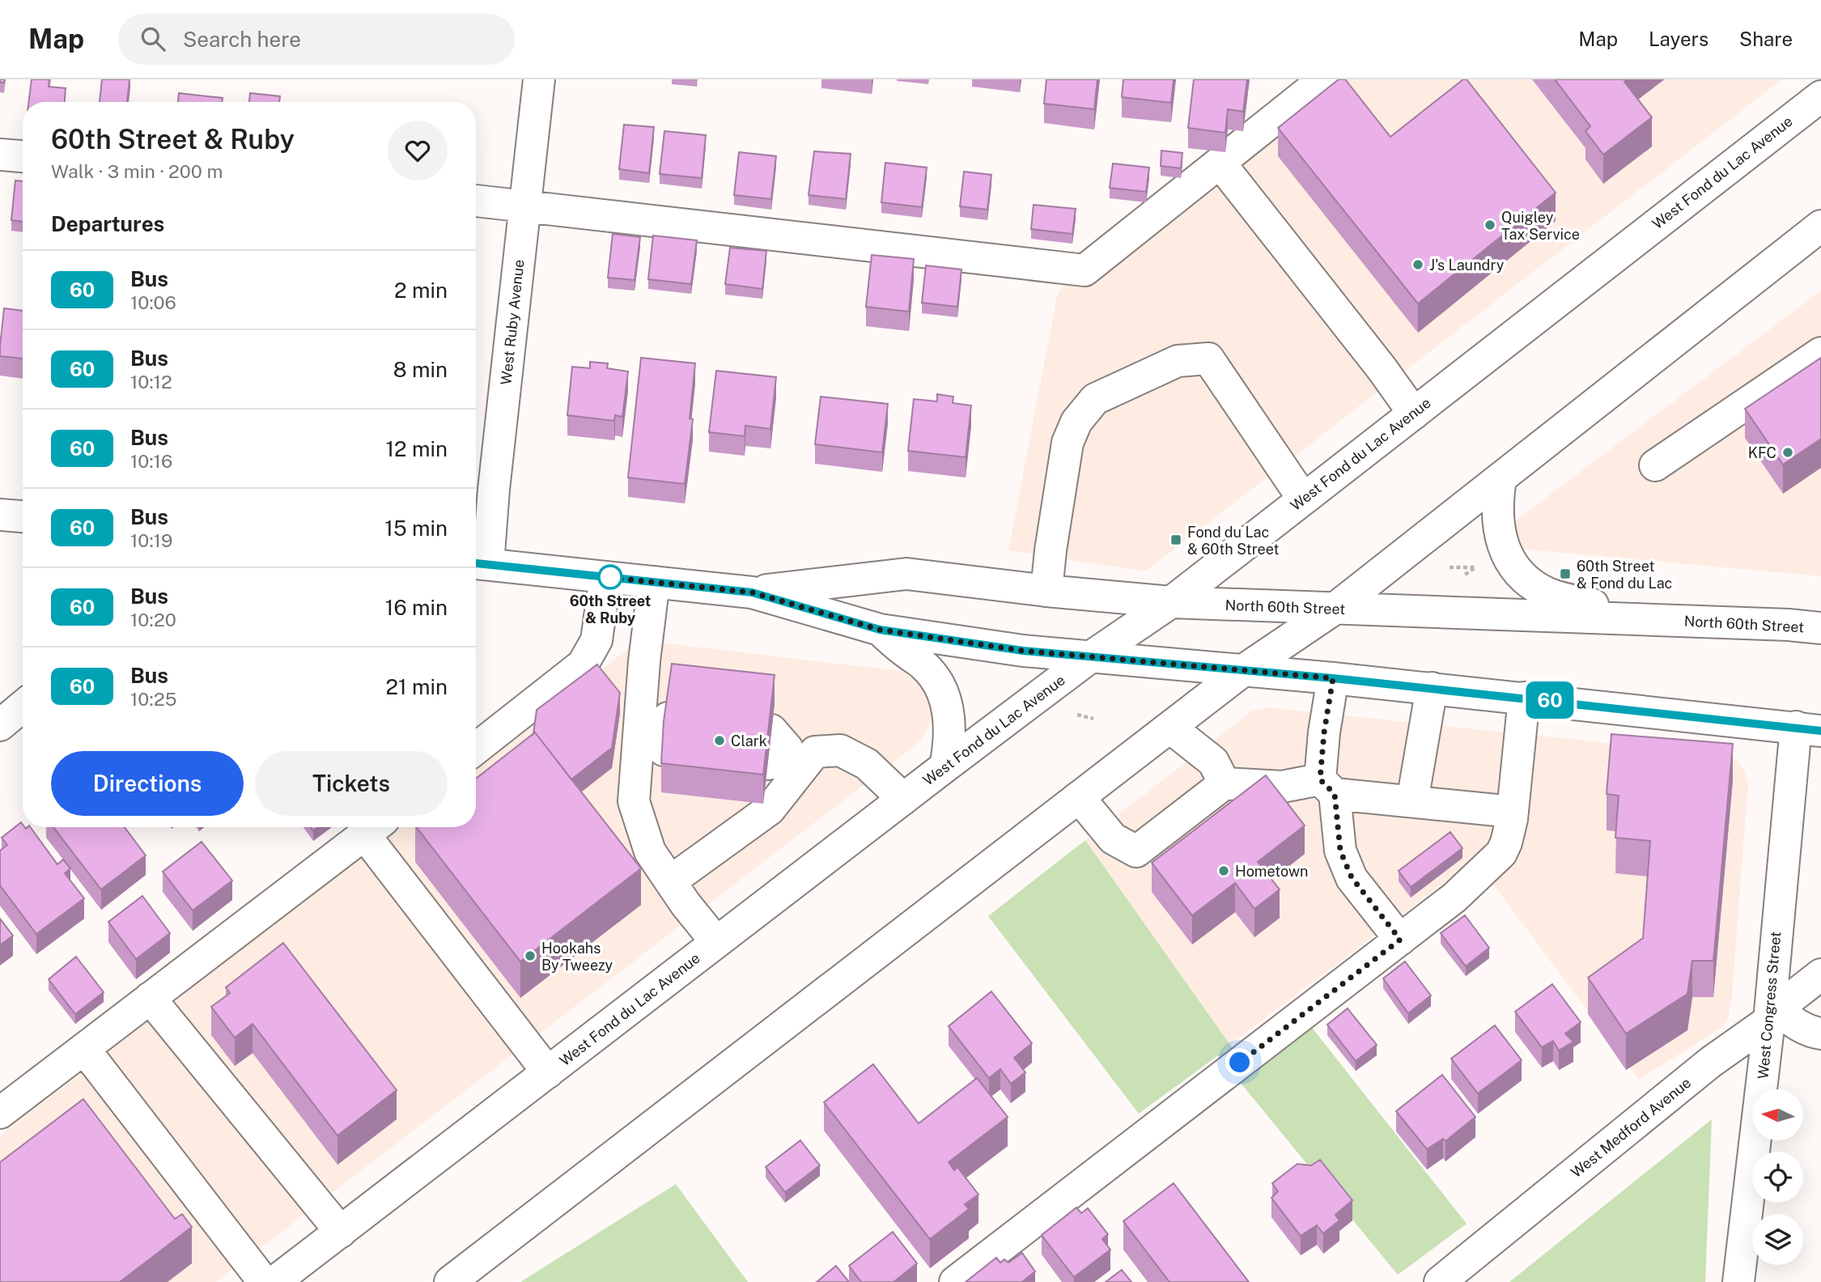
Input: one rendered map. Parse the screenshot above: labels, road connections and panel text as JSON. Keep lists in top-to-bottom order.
{
  "streets": {
    "main road": [
      "West Fond du Lac Avenue",
      "West Ruby Avenue",
      "North 60th Street",
      "West Congress Street",
      "West Medford Avenue"
    ]
  },
  "crossings": [
    ["West Fond du Lac Avenue", "North 60th Street"],
    ["West Ruby Avenue", "North 60th Street"],
    ["North 60th Street", "West Congress Street"],
    ["West Congress Street", "West Medford Avenue"]
  ],
  "places": {
    "other": [
      "Quigley Tax Service",
      "J's Laundry",
      "KFC",
      "60th Street & Ruby",
      "Clark",
      "Hometown",
      "Hookahs By Tweezy"
    ],
    "transit": ["Fond du Lac & 60th Street", "60th Street & Fond du Lac"]
  },
  "lines": ["bus line 60"],
  "north": "left",
  "page": {
    "header": "Map",
    "search": "Search here",
    "nav": ["Map", "Layers", "Share"],
    "on_map": "60",
    "heading": [
      ["60th Street & Ruby", "Walk · 3 min · 200 m"],
      "Departures"
    ],
    "list": [
      {
        "mark": "60",
        "name": "Bus",
        "note": "10:06",
        "value": "2 min"
      },
      {
        "mark": "60",
        "name": "Bus",
        "note": "10:12",
        "value": "8 min"
      },
      {
        "mark": "60",
        "name": "Bus",
        "note": "10:16",
        "value": "12 min"
      },
      {
        "mark": "60",
        "name": "Bus",
        "note": "10:19",
        "value": "15 min"
      },
      {
        "mark": "60",
        "name": "Bus",
        "note": "10:20",
        "value": "16 min"
      },
      {
        "mark": "60",
        "name": "Bus",
        "note": "10:25",
        "value": "21 min"
      }
    ],
    "buttons": ["Directions", "Tickets"]
  }
}
